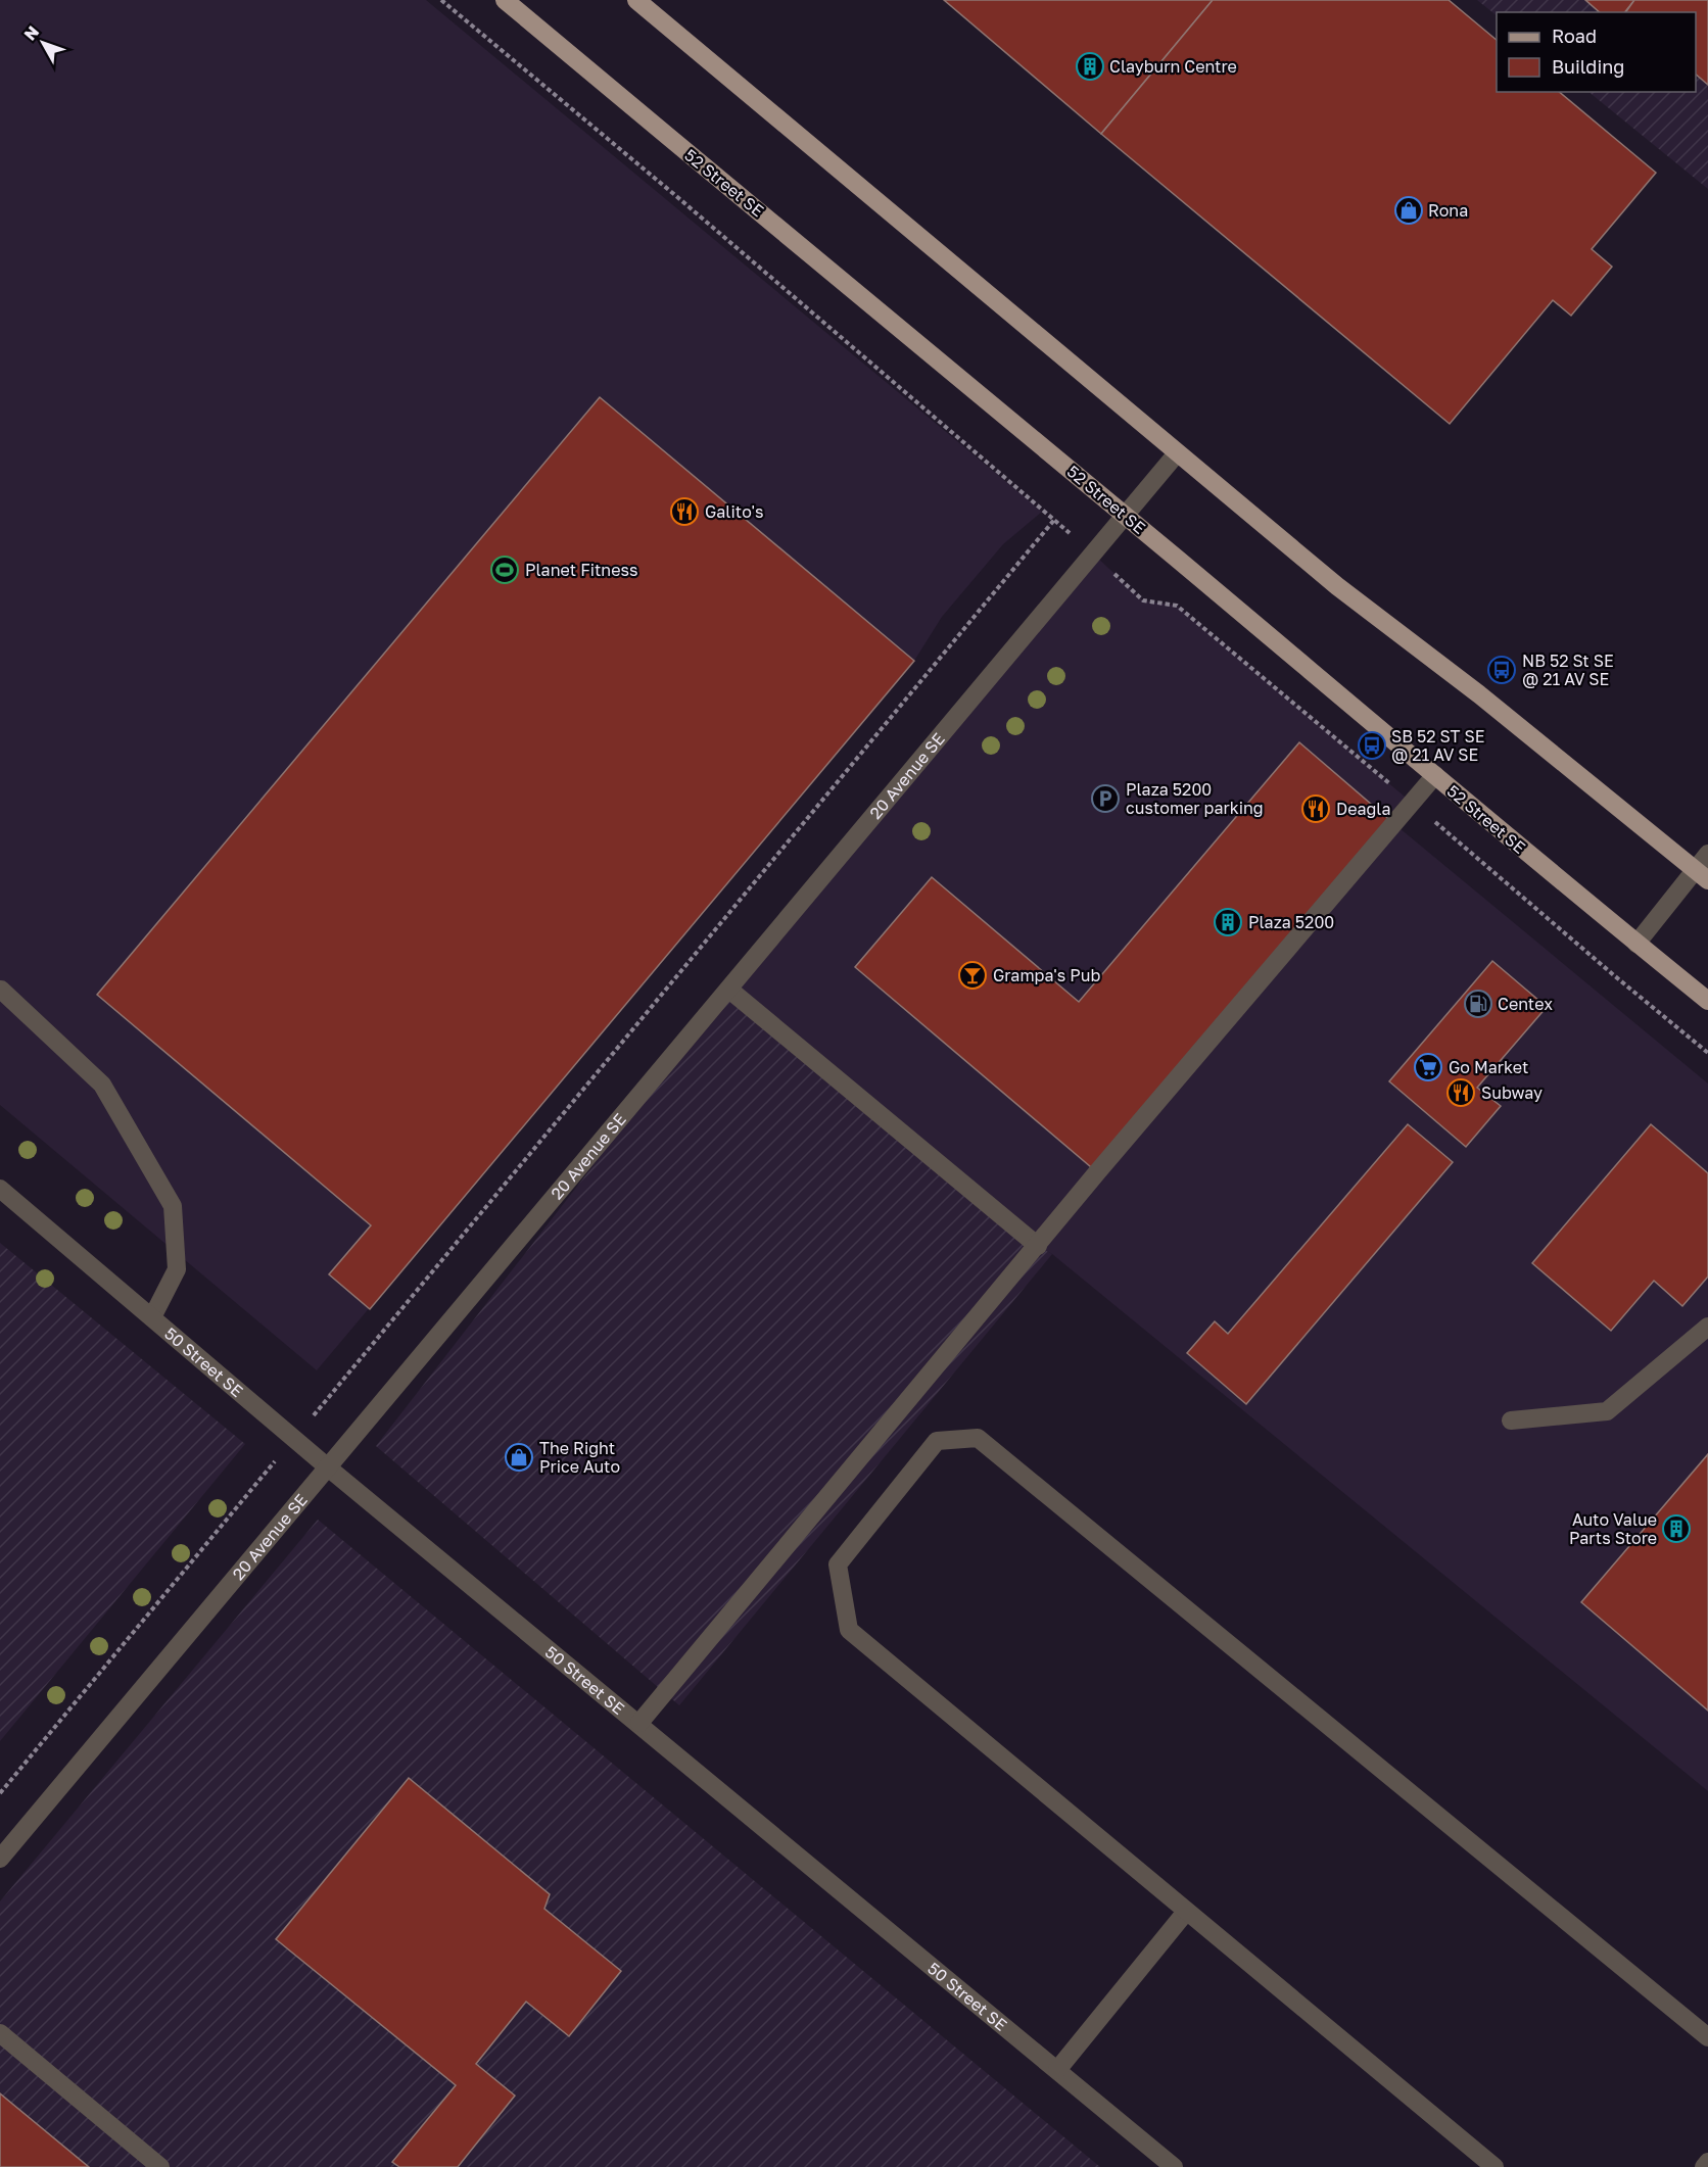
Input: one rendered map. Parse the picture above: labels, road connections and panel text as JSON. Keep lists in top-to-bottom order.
{
  "streets": {
    "main road": ["52 Street SE"],
    "street": ["20 Avenue SE", "50 Street SE"]
  },
  "crossings": [
    ["52 Street SE", "20 Avenue SE"],
    ["20 Avenue SE", "50 Street SE"]
  ],
  "places": {
    "building": ["Clayburn Centre", "Plaza 5200", "Auto Value Parts Store"],
    "shop": ["Rona", "The Right Price Auto"],
    "restaurant": ["Galito's", "Deagla", "Subway"],
    "sports": ["Planet Fitness"],
    "bus stop": ["NB 52 St SE @ 21 AV SE", "SB 52 ST SE @ 21 AV SE"],
    "parking": ["Plaza 5200 customer parking"],
    "bar": ["Grampa's Pub"],
    "fuel station": ["Centex"],
    "supermarket": ["Go Market"]
  },
  "legend": ["Road", "Building"],
  "north": "top left"
}
